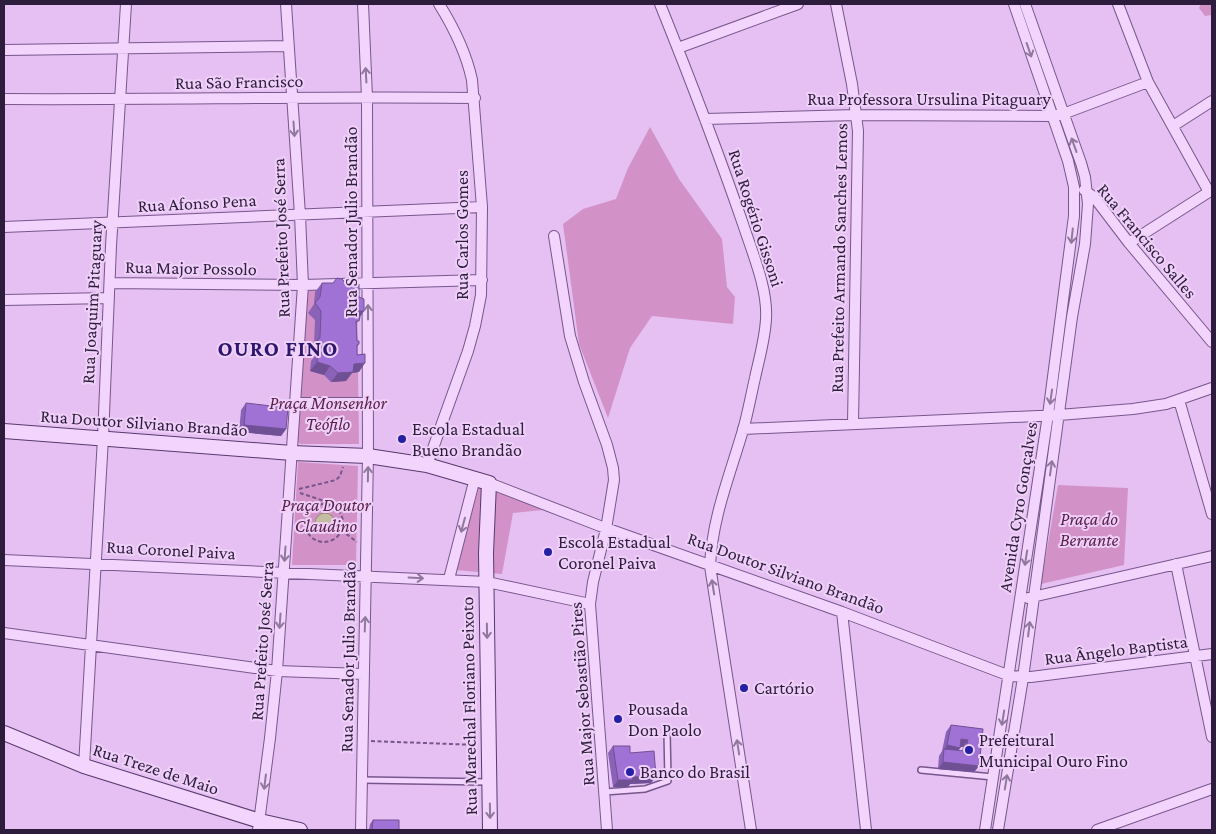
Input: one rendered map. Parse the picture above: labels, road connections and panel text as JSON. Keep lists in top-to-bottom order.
{
  "streets": {
    "street": [
      "Rua São Francisco",
      "Rua Professora Ursulina Pitaguary",
      "Rua Afonso Pena",
      "Rua Rogério Gissoni",
      "Rua Senador Julio Brandão",
      "Rua Carlos Gomes",
      "Rua Prefeito José Serra",
      "Rua Francisco Salles",
      "Rua Prefeito Armando Sanches Lemos",
      "Rua Major Possolo",
      "Rua Joaquim Pitaguary",
      "Rua Doutor Silviano Brandão",
      "Avenida Cyro Gonçalves",
      "Rua Coronel Paiva",
      "Rua Ângelo Baptista",
      "Rua Major Sebastião Pires",
      "Rua Marechal Floriano Peixoto",
      "Rua Treze de Maio"
    ]
  },
  "crossings": [
    ["Rua São Francisco", "Rua Senador Julio Brandão"],
    ["Rua São Francisco", "Rua Carlos Gomes"],
    ["Rua São Francisco", "Rua Prefeito José Serra"],
    ["Rua São Francisco", "Rua Joaquim Pitaguary"],
    ["Rua Professora Ursulina Pitaguary", "Rua Rogério Gissoni"],
    ["Rua Professora Ursulina Pitaguary", "Rua Prefeito Armando Sanches Lemos"],
    ["Rua Professora Ursulina Pitaguary", "Avenida Cyro Gonçalves"],
    ["Rua Afonso Pena", "Rua Senador Julio Brandão"],
    ["Rua Afonso Pena", "Rua Carlos Gomes"],
    ["Rua Afonso Pena", "Rua Prefeito José Serra"],
    ["Rua Afonso Pena", "Rua Joaquim Pitaguary"],
    ["Rua Rogério Gissoni", "Rua Doutor Silviano Brandão"],
    ["Rua Senador Julio Brandão", "Rua Doutor Silviano Brandão"],
    ["Rua Senador Julio Brandão", "Rua Coronel Paiva"],
    ["Rua Carlos Gomes", "Rua Doutor Silviano Brandão"],
    ["Rua Prefeito José Serra", "Rua Major Possolo"],
    ["Rua Prefeito José Serra", "Rua Doutor Silviano Brandão"],
    ["Rua Prefeito José Serra", "Rua Coronel Paiva"],
    ["Rua Prefeito José Serra", "Rua Treze de Maio"],
    ["Rua Francisco Salles", "Avenida Cyro Gonçalves"],
    ["Rua Major Possolo", "Rua Joaquim Pitaguary"],
    ["Rua Joaquim Pitaguary", "Rua Doutor Silviano Brandão"],
    ["Rua Joaquim Pitaguary", "Rua Coronel Paiva"],
    ["Rua Joaquim Pitaguary", "Rua Treze de Maio"],
    ["Rua Doutor Silviano Brandão", "Avenida Cyro Gonçalves"],
    ["Rua Doutor Silviano Brandão", "Rua Ângelo Baptista"],
    ["Rua Doutor Silviano Brandão", "Rua Major Sebastião Pires"],
    ["Rua Doutor Silviano Brandão", "Rua Marechal Floriano Peixoto"],
    ["Avenida Cyro Gonçalves", "Rua Ângelo Baptista"],
    ["Rua Coronel Paiva", "Rua Major Sebastião Pires"],
    ["Rua Coronel Paiva", "Rua Marechal Floriano Peixoto"]
  ],
  "one_way": ["Rua Senador Julio Brandão", "Rua Prefeito José Serra", "Rua Marechal Floriano Peixoto"],
  "districts": ["OURO FINO"],
  "parks": ["Praça Monsenhor Teófilo", "Praça Doutor Claudino", "Praça do Berrante"],
  "places": [
    "Escola Estadual Bueno Brandão",
    "Escola Estadual Coronel Paiva",
    "Cartório",
    "Pousada Don Paolo",
    "Prefeitural Municipal Ouro Fino",
    "Banco do Brasil"
  ]
}
